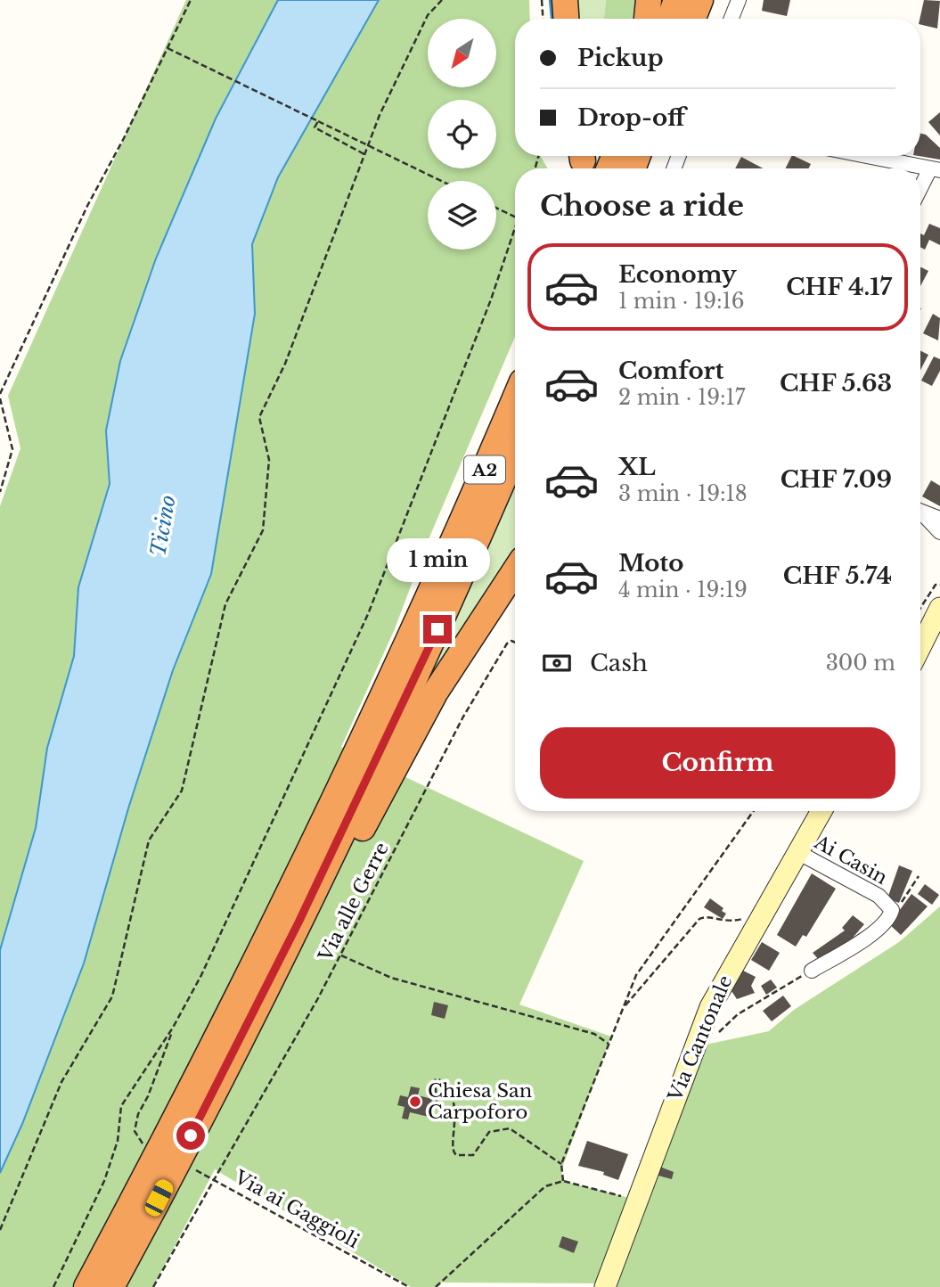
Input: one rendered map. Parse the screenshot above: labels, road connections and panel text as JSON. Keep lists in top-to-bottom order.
{
  "streets": {
    "highway": ["A2"],
    "main road": ["Via Cantonale"],
    "street": ["Ai Casin"],
    "path": ["Via alle Gerre", "Via ai Gaggioli"]
  },
  "crossings": [
    ["Ai Casin", "Via Cantonale"],
    ["Via alle Gerre", "Via ai Gaggioli"]
  ],
  "water": ["Ticino"],
  "places": ["Chiesa San Carpoforo"],
  "north": "bottom left",
  "page": {
    "banner": ["Pickup", "Drop-off"],
    "heading": "Choose a ride",
    "list": [
      {
        "name": "Economy",
        "note": "1 min · 19:16",
        "value": "CHF 4.17"
      },
      {
        "name": "Comfort",
        "note": "2 min · 19:17",
        "value": "CHF 5.63"
      },
      {
        "name": "XL",
        "note": "3 min · 19:18",
        "value": "CHF 7.09"
      },
      {
        "name": "Moto",
        "note": "4 min · 19:19",
        "value": "CHF 5.74"
      }
    ],
    "bubble": "1 min",
    "pay": ["Cash", "300 m"],
    "buttons": "Confirm"
  }
}
